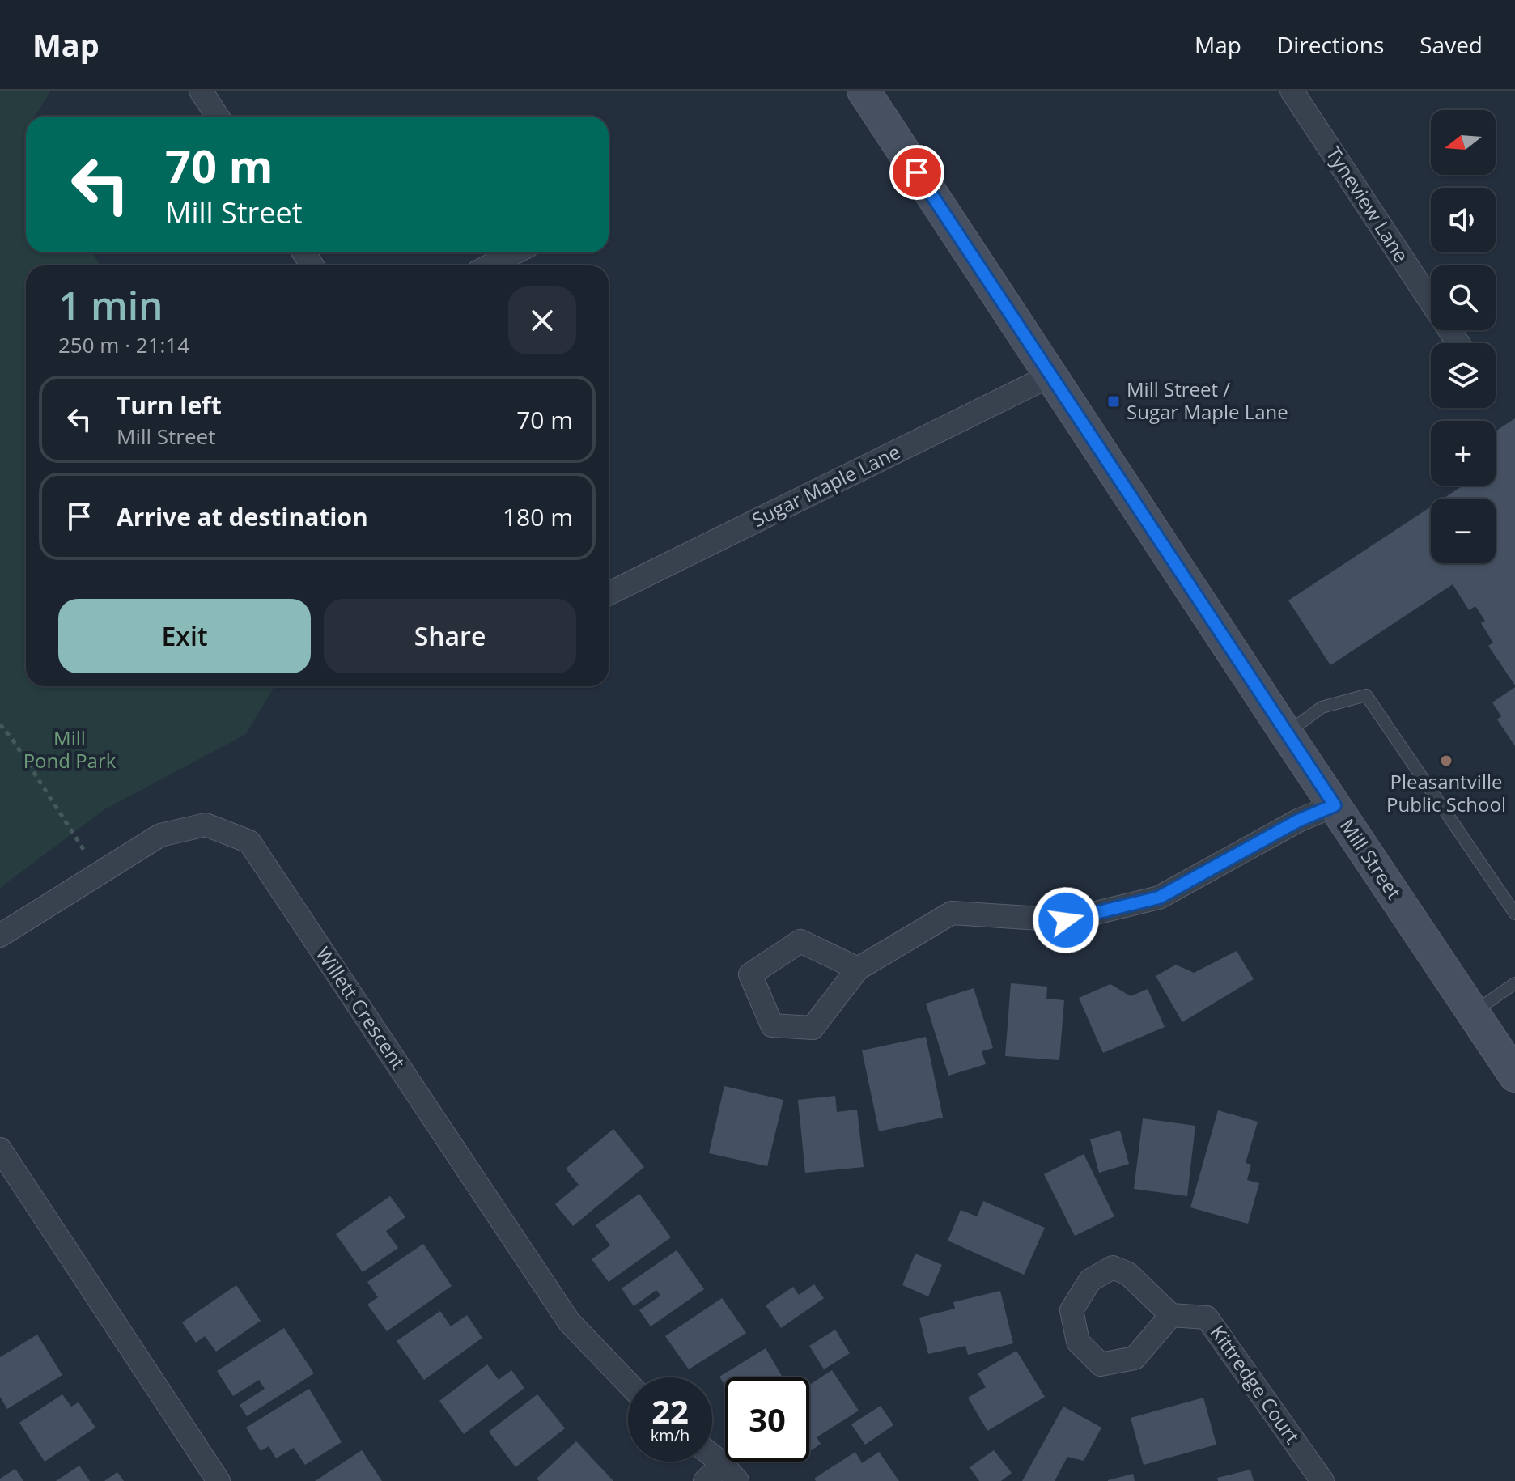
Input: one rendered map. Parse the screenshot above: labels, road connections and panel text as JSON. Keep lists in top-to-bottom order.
{
  "streets": {
    "street": [
      "Tyneview Lane",
      "Sugar Maple Lane",
      "Mill Street",
      "Willett Crescent",
      "Kittredge Court"
    ]
  },
  "crossings": [
    ["Sugar Maple Lane", "Mill Street"]
  ],
  "parks": ["Mill Pond Park"],
  "places": {
    "transit": ["Mill Street / Sugar Maple Lane"],
    "other": ["Pleasantville Public School"]
  },
  "north": "left",
  "page": {
    "header": "Map",
    "nav": ["Map", "Directions", "Saved"],
    "map_buttons": ["+", "−"],
    "turn": ["70 m", "Mill Street"],
    "heading": ["1 min", "250 m · 21:14"],
    "list": [
      {
        "name": "Turn left",
        "note": "Mill Street",
        "value": "70 m"
      },
      {
        "name": "Arrive at destination",
        "value": "180 m"
      }
    ],
    "buttons": ["Exit", "Share"],
    "speed": "22 km/h",
    "limit": "30"
  }
}
